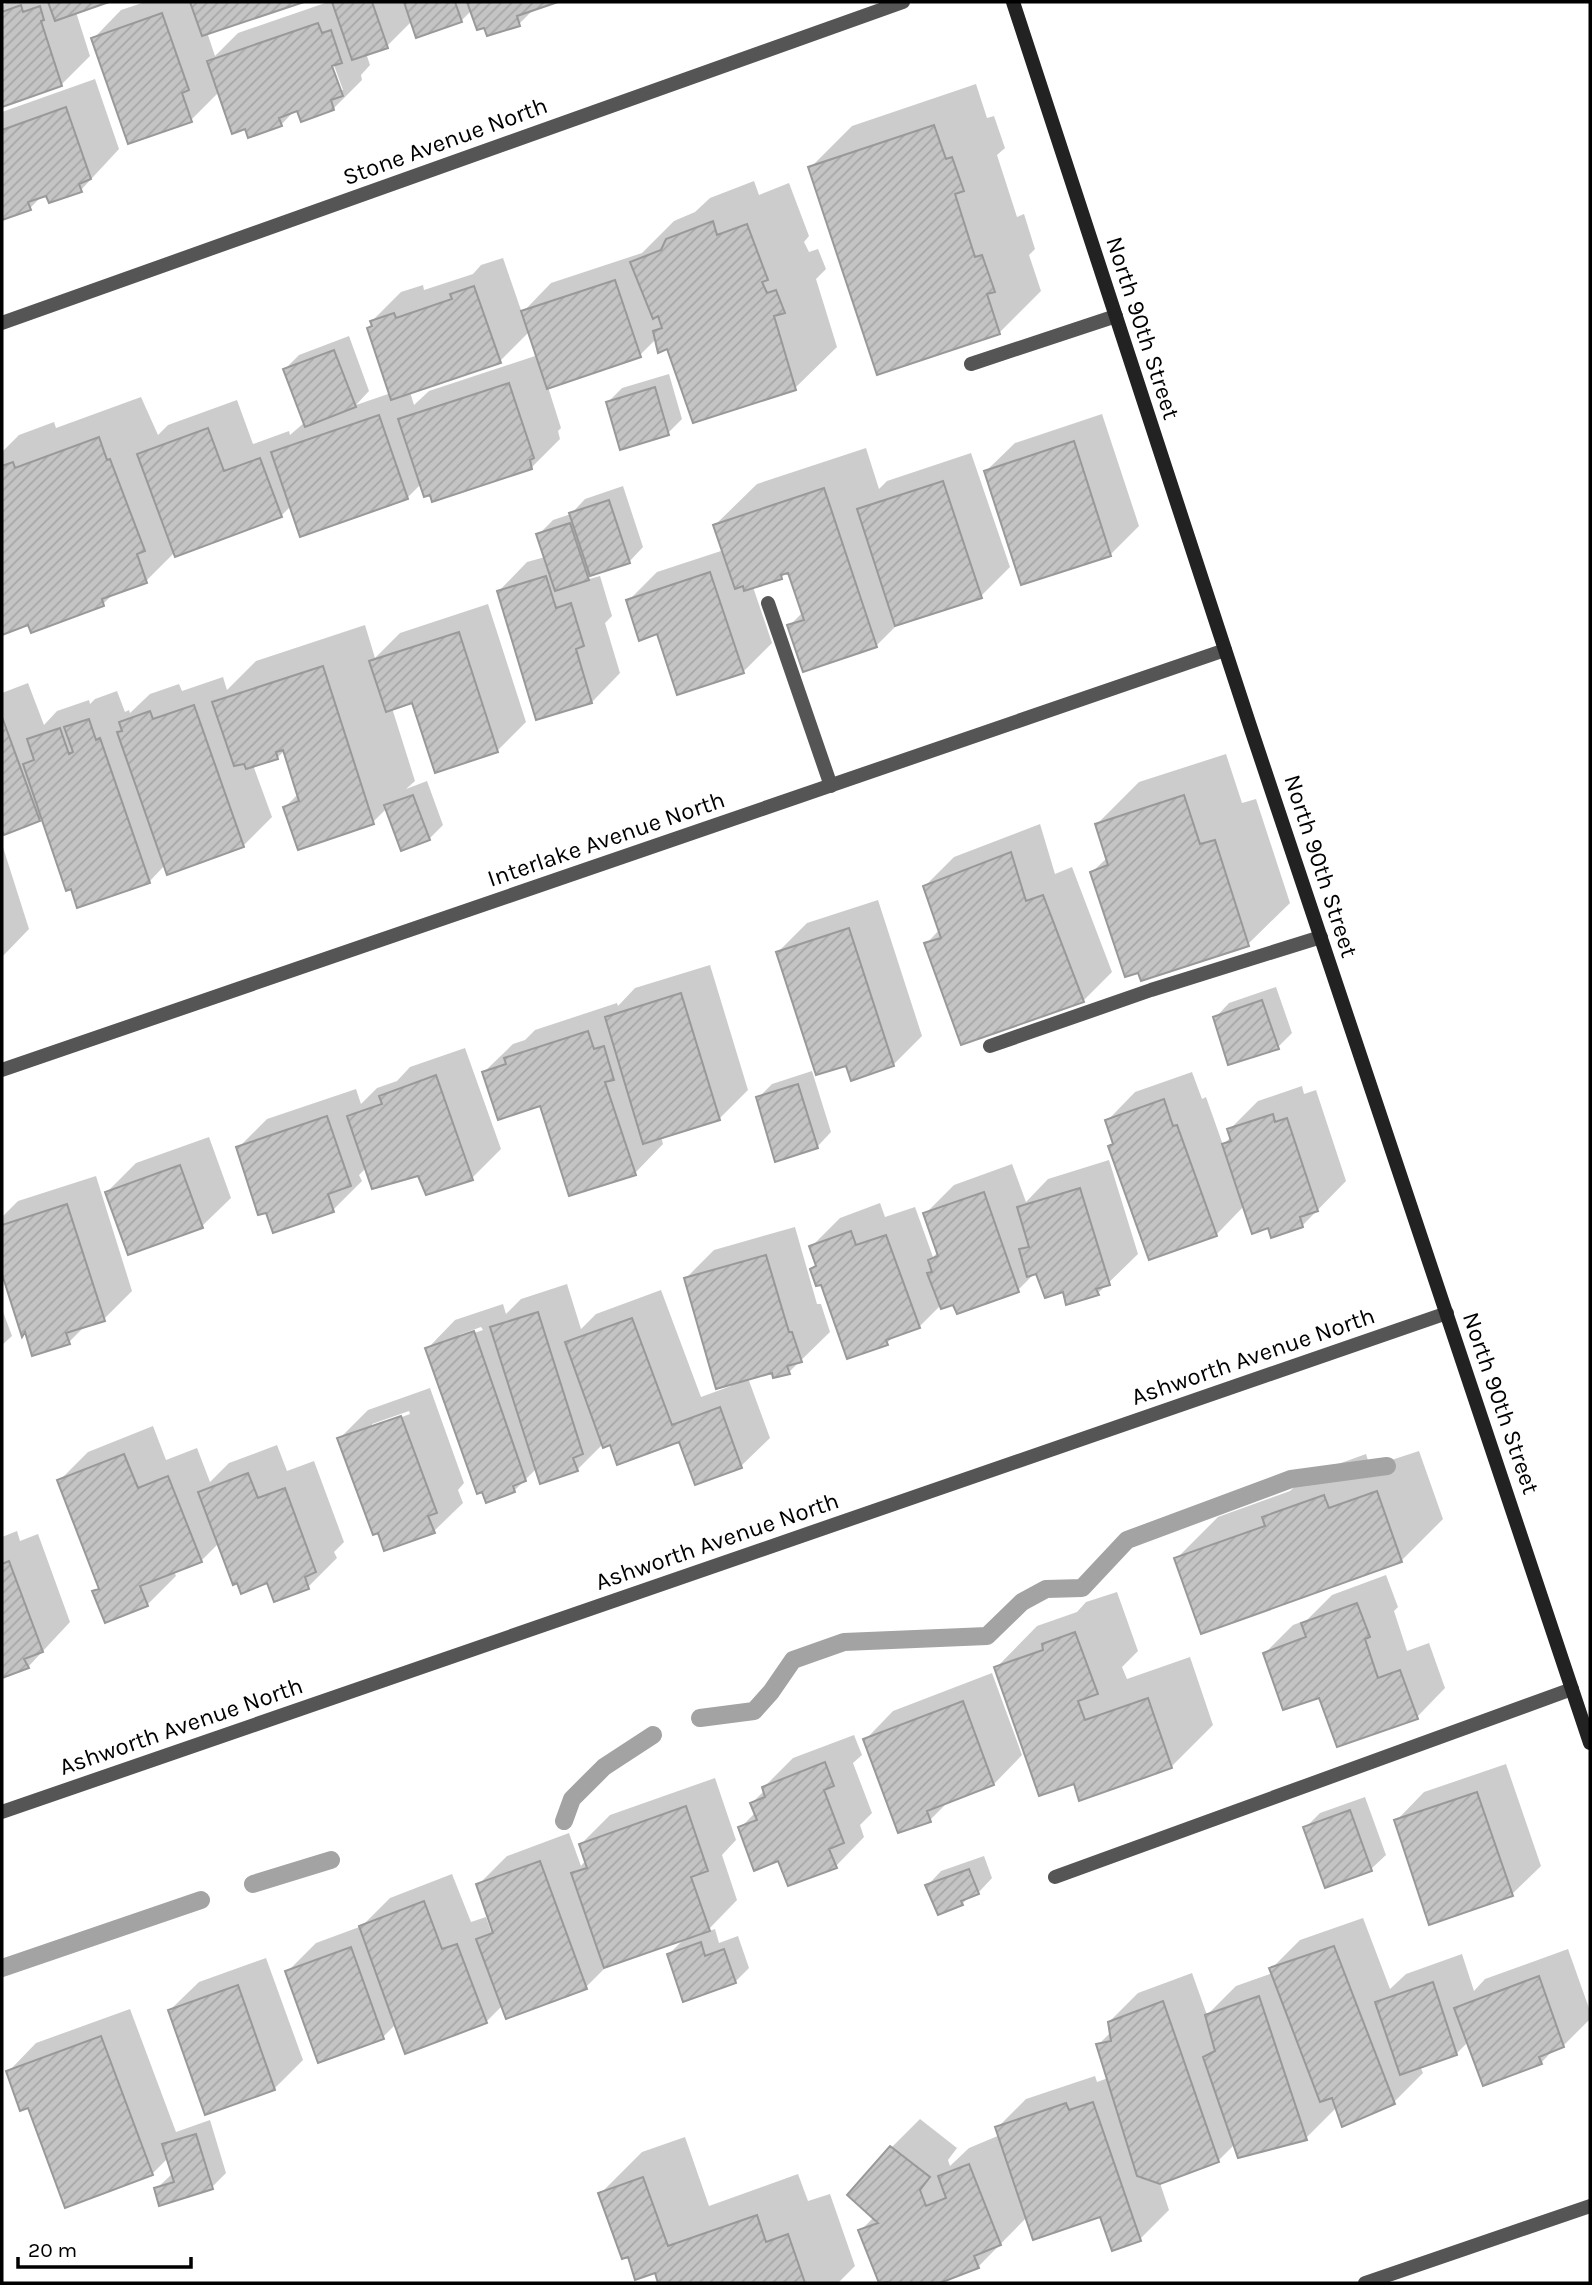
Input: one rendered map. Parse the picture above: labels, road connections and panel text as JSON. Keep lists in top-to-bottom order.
{
  "streets": {
    "street": [
      "Stone Avenue North",
      "North 90th Street",
      "Interlake Avenue North",
      "Ashworth Avenue North"
    ]
  },
  "crossings": [
    ["North 90th Street", "Interlake Avenue North"],
    ["North 90th Street", "Ashworth Avenue North"]
  ],
  "scale_bar": "20 m"
}
